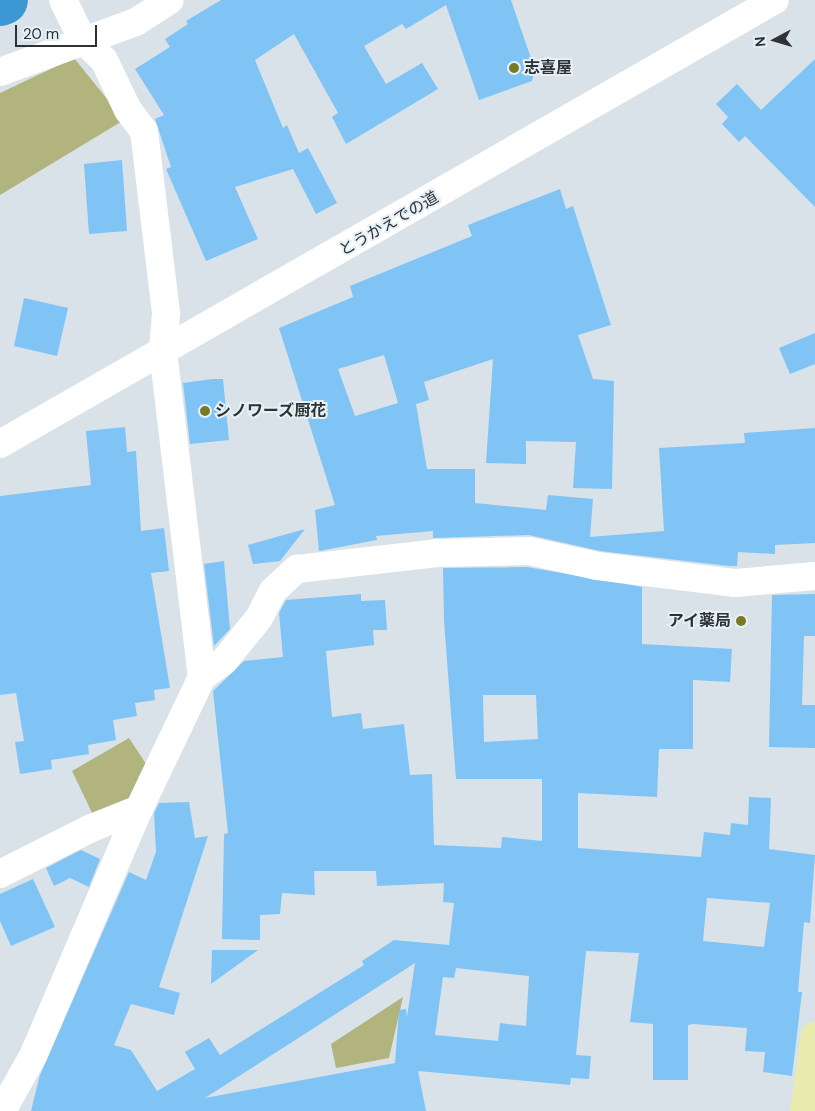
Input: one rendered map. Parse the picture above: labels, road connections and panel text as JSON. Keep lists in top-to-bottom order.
{
  "streets": {
    "street": ["とうかえでの道"]
  },
  "places": ["志喜屋", "シノワーズ厨花", "アイ薬局"],
  "scale_bar": "20 m",
  "north": "left"
}
